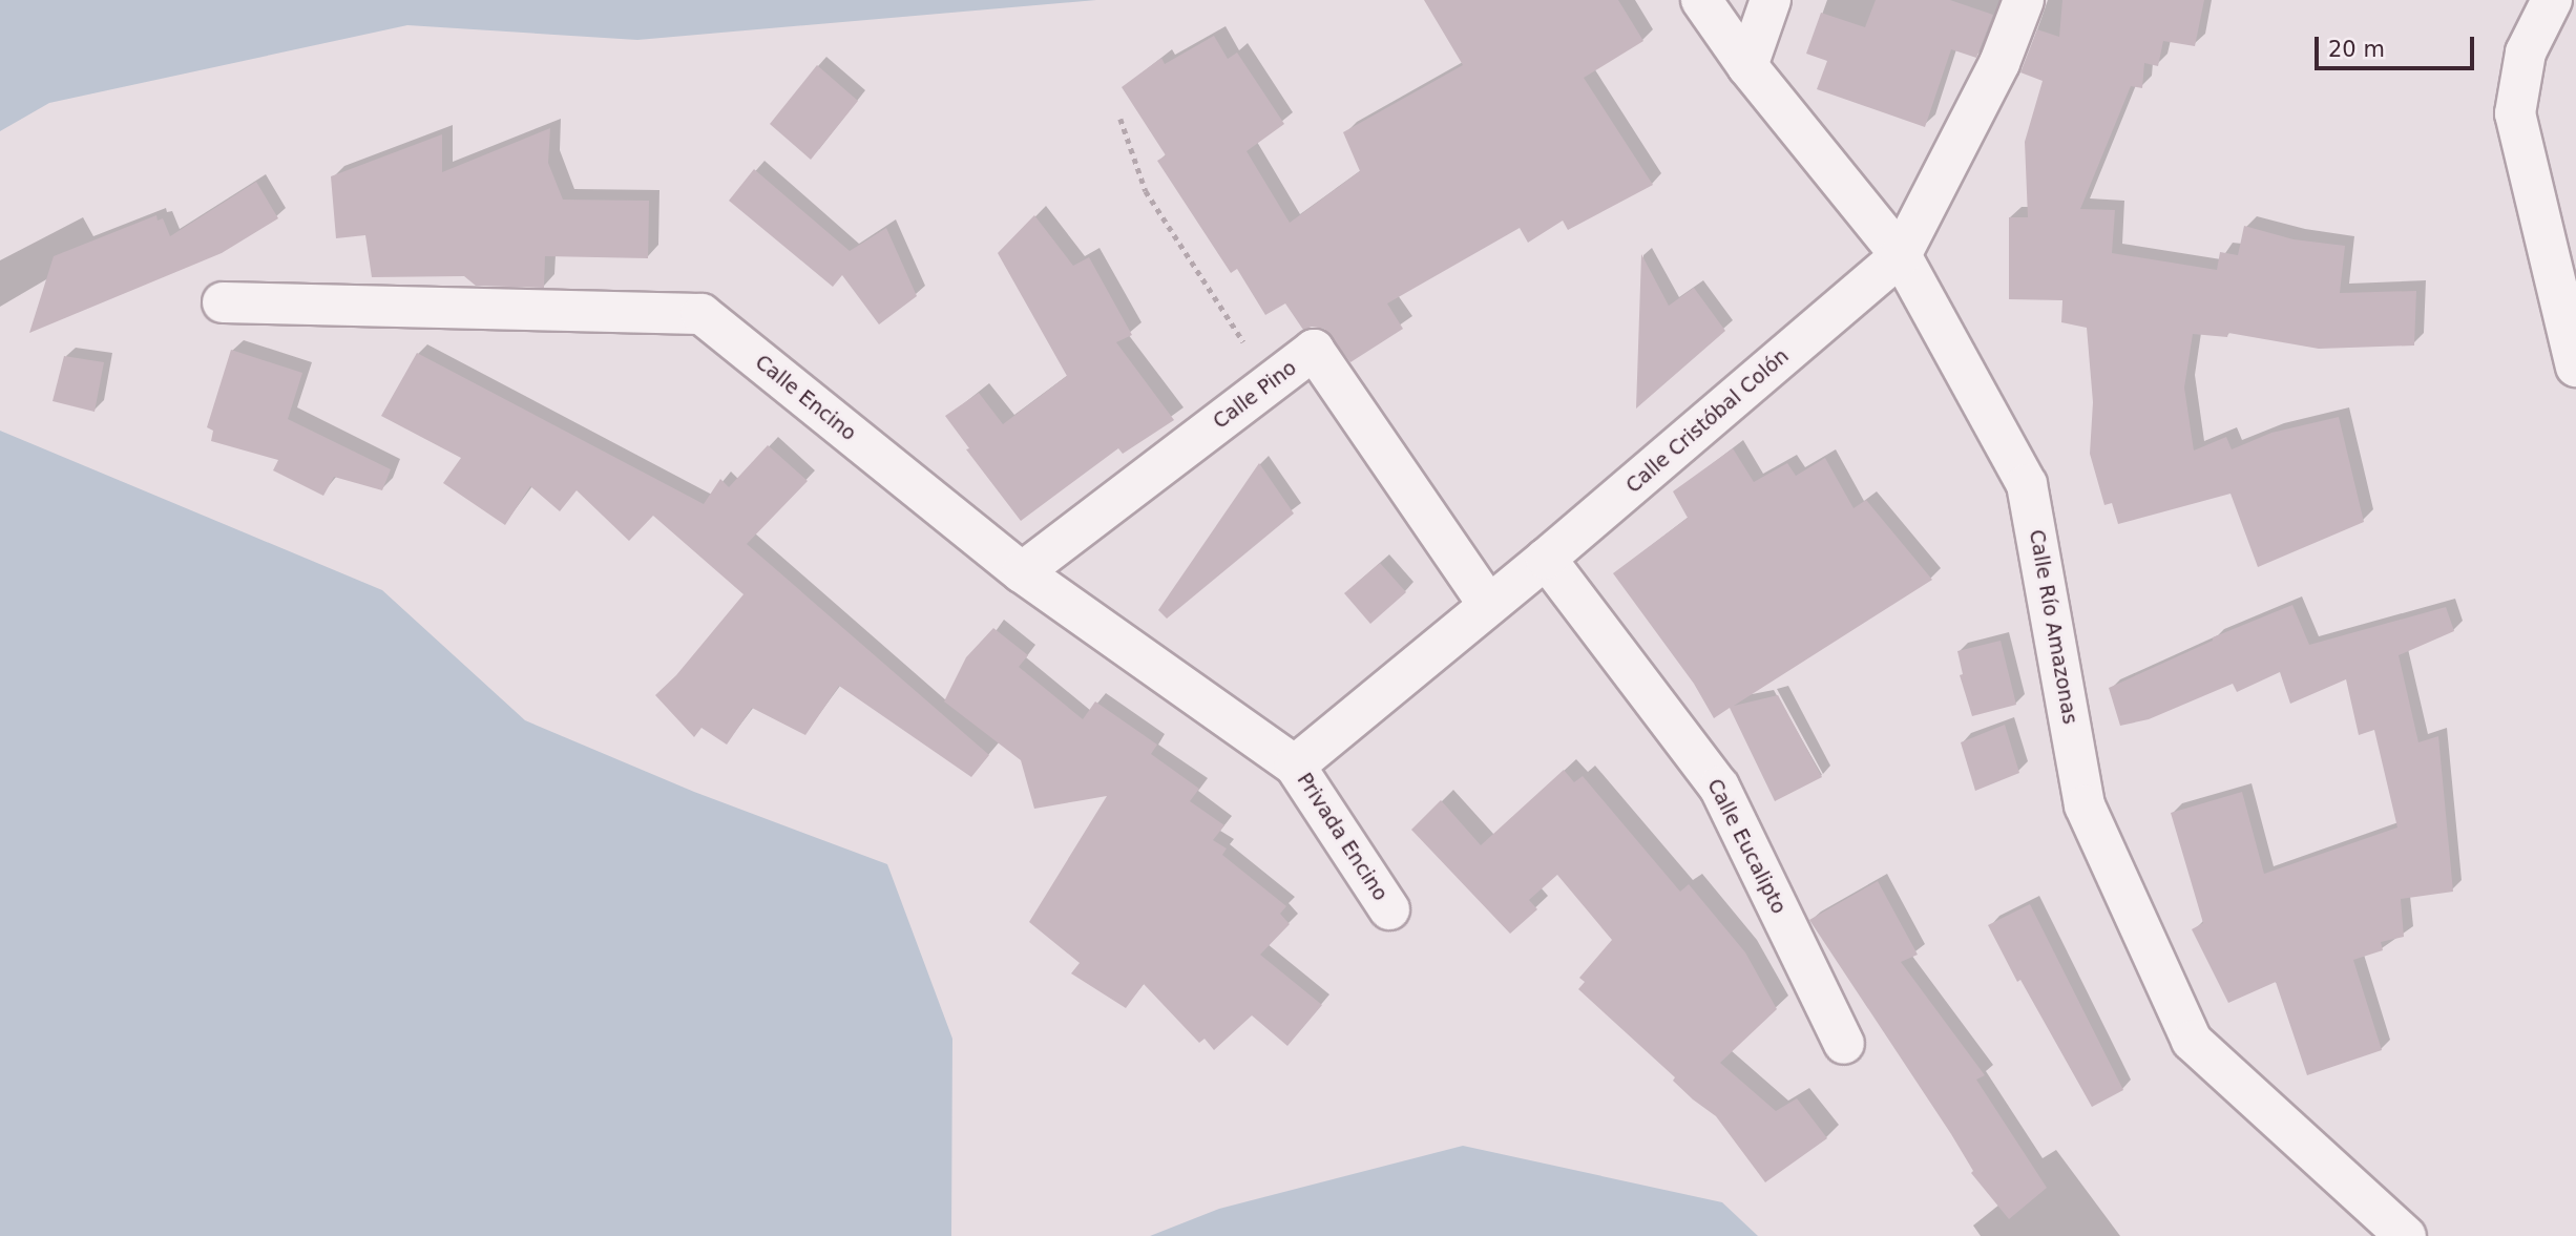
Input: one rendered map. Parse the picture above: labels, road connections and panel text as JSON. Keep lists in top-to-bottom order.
{
  "streets": {
    "street": [
      "Calle Pino",
      "Calle Encino",
      "Calle Cristóbal Colón",
      "Calle Río Amazonas",
      "Privada Encino",
      "Calle Eucalipto"
    ]
  },
  "crossings": [
    ["Calle Pino", "Calle Encino"],
    ["Calle Pino", "Calle Cristóbal Colón"],
    ["Calle Encino", "Calle Cristóbal Colón"],
    ["Calle Encino", "Privada Encino"],
    ["Calle Cristóbal Colón", "Calle Río Amazonas"],
    ["Calle Cristóbal Colón", "Privada Encino"],
    ["Calle Cristóbal Colón", "Calle Eucalipto"]
  ],
  "scale_bar": "20 m"
}
